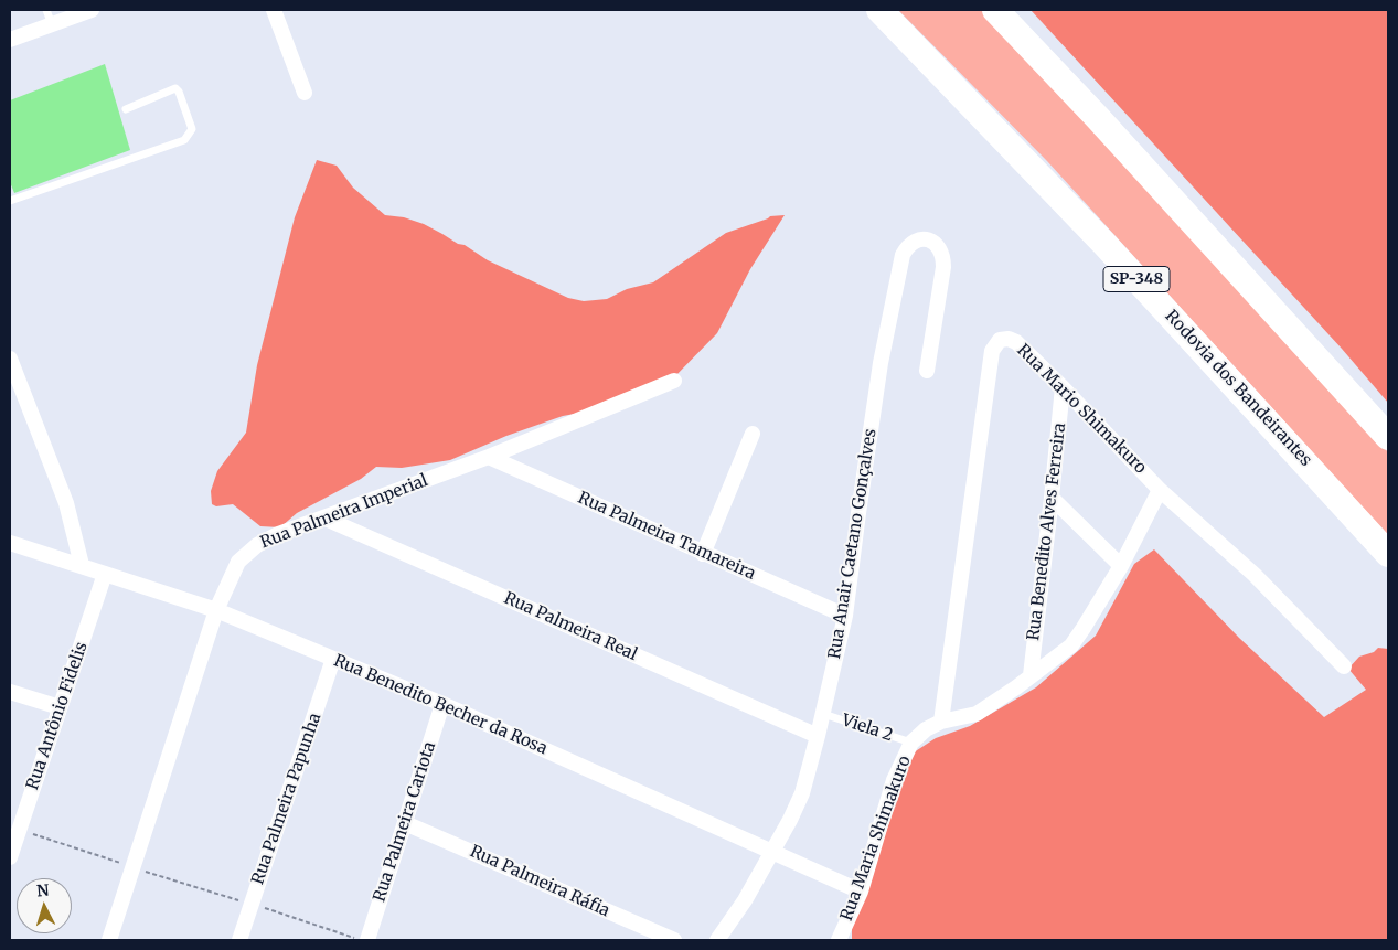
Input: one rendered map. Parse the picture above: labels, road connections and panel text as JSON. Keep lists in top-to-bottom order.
{
  "streets": {
    "highway": ["SP-348", "Rodovia dos Bandeirantes"],
    "street": [
      "Rua Mario Shimakuro",
      "Rua Palmeira Imperial",
      "Rua Benedito Alves Ferreira",
      "Rua Palmeira Tamareira",
      "Rua Anair Caetano Gonçalves",
      "Rua Palmeira Real",
      "Rua Benedito Becher da Rosa",
      "Rua Antônio Fidelis",
      "Rua Palmeira Papunha",
      "Rua Palmeira Cariota",
      "Rua Maria Shimakuro",
      "Rua Palmeira Ráfia"
    ],
    "lane": ["Viela 2"]
  },
  "crossings": [
    ["Rua Mario Shimakuro", "Rua Benedito Alves Ferreira"],
    ["Rua Mario Shimakuro", "Rua Maria Shimakuro"],
    ["Rua Palmeira Imperial", "Rua Palmeira Tamareira"],
    ["Rua Palmeira Imperial", "Rua Palmeira Real"],
    ["Rua Palmeira Imperial", "Rua Benedito Becher da Rosa"],
    ["Rua Benedito Alves Ferreira", "Rua Maria Shimakuro"],
    ["Rua Palmeira Tamareira", "Rua Anair Caetano Gonçalves"],
    ["Rua Anair Caetano Gonçalves", "Rua Palmeira Real"],
    ["Rua Anair Caetano Gonçalves", "Rua Benedito Becher da Rosa"],
    ["Rua Anair Caetano Gonçalves", "Viela 2"],
    ["Rua Benedito Becher da Rosa", "Rua Antônio Fidelis"],
    ["Rua Benedito Becher da Rosa", "Rua Palmeira Papunha"],
    ["Rua Benedito Becher da Rosa", "Rua Palmeira Cariota"],
    ["Rua Benedito Becher da Rosa", "Rua Maria Shimakuro"],
    ["Viela 2", "Rua Maria Shimakuro"],
    ["Rua Palmeira Cariota", "Rua Palmeira Ráfia"]
  ],
  "north": "top"
}
